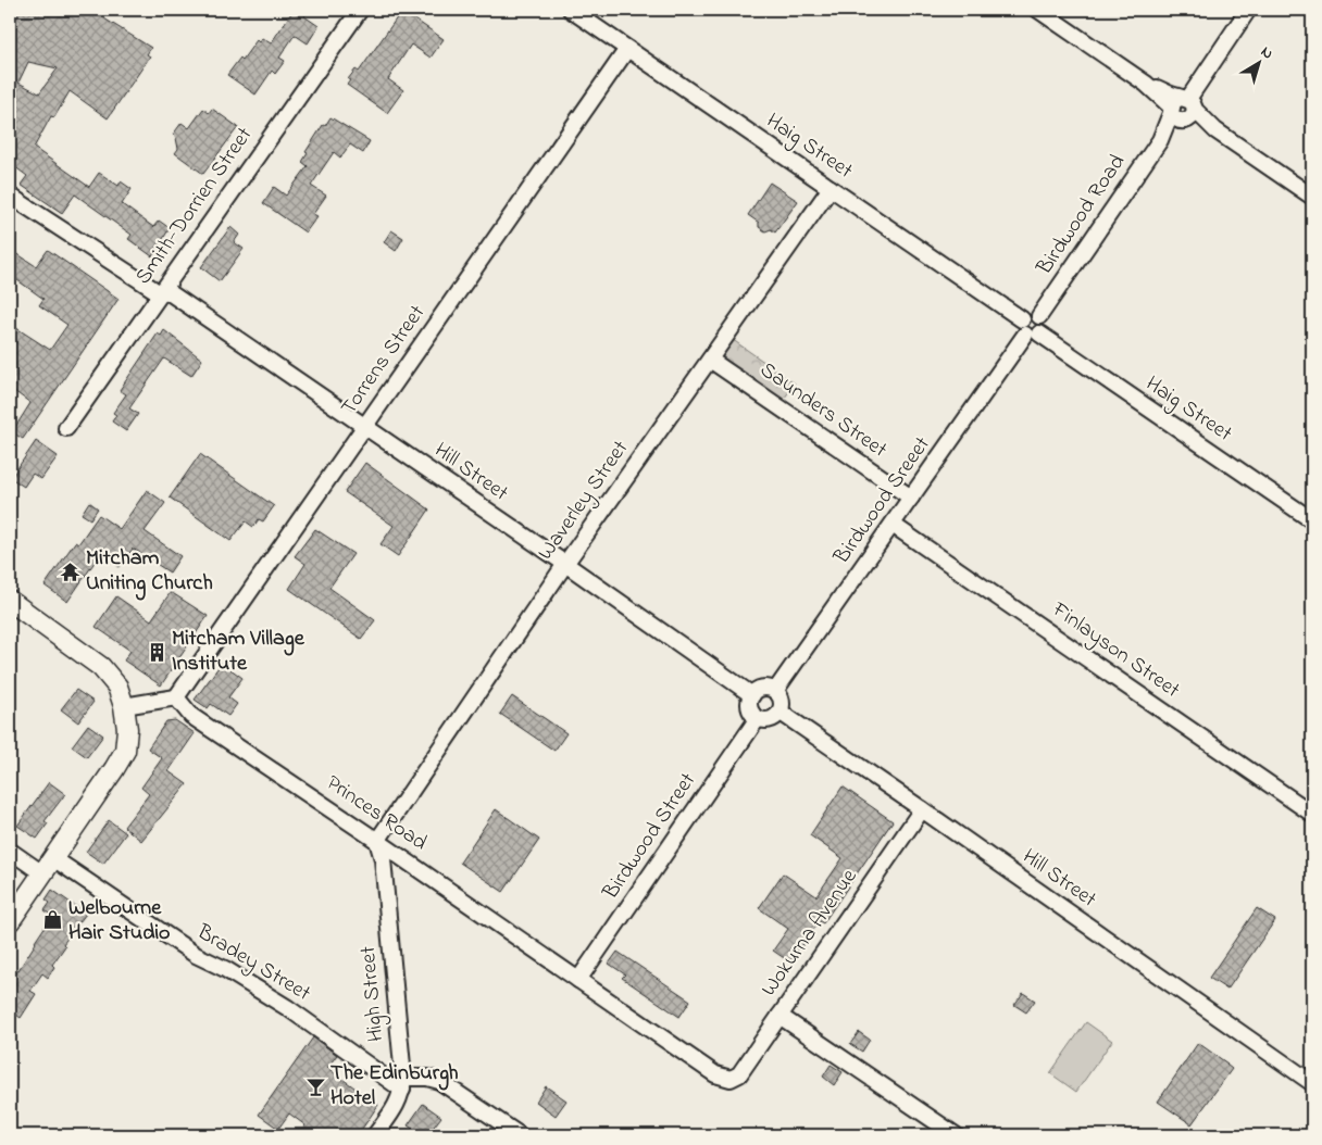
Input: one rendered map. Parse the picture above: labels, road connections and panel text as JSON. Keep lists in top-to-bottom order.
{
  "streets": {
    "street": [
      "Haig Street",
      "Smith-Dorrien Street",
      "Birdwood Road",
      "Torrens Street",
      "Saunders Street",
      "Hill Street",
      "Waverley Street",
      "Birdwood Sreeet",
      "Finlayson Street",
      "Princes Road",
      "Birdwood Street",
      "Wokurna Avenue",
      "Bradey Street",
      "High Street"
    ]
  },
  "crossings": [
    ["Haig Street", "Birdwood Road"],
    ["Haig Street", "Torrens Street"],
    ["Haig Street", "Waverley Street"],
    ["Haig Street", "Birdwood Sreeet"],
    ["Smith-Dorrien Street", "Hill Street"],
    ["Birdwood Road", "Birdwood Sreeet"],
    ["Torrens Street", "Hill Street"],
    ["Torrens Street", "Princes Road"],
    ["Saunders Street", "Waverley Street"],
    ["Saunders Street", "Birdwood Sreeet"],
    ["Hill Street", "Waverley Street"],
    ["Hill Street", "Birdwood Sreeet"],
    ["Hill Street", "Birdwood Street"],
    ["Hill Street", "Wokurna Avenue"],
    ["Waverley Street", "Princes Road"],
    ["Waverley Street", "High Street"],
    ["Birdwood Sreeet", "Finlayson Street"],
    ["Birdwood Sreeet", "Birdwood Street"],
    ["Princes Road", "Birdwood Street"],
    ["Princes Road", "Wokurna Avenue"],
    ["Princes Road", "High Street"],
    ["Bradey Street", "High Street"]
  ],
  "places": {
    "temple": ["Mitcham Uniting Church"],
    "building": ["Mitcham Village Institute"],
    "shop": ["Welbourne Hair Studio"],
    "bar": ["The Edinburgh Hotel"]
  },
  "north": "top right"
}
